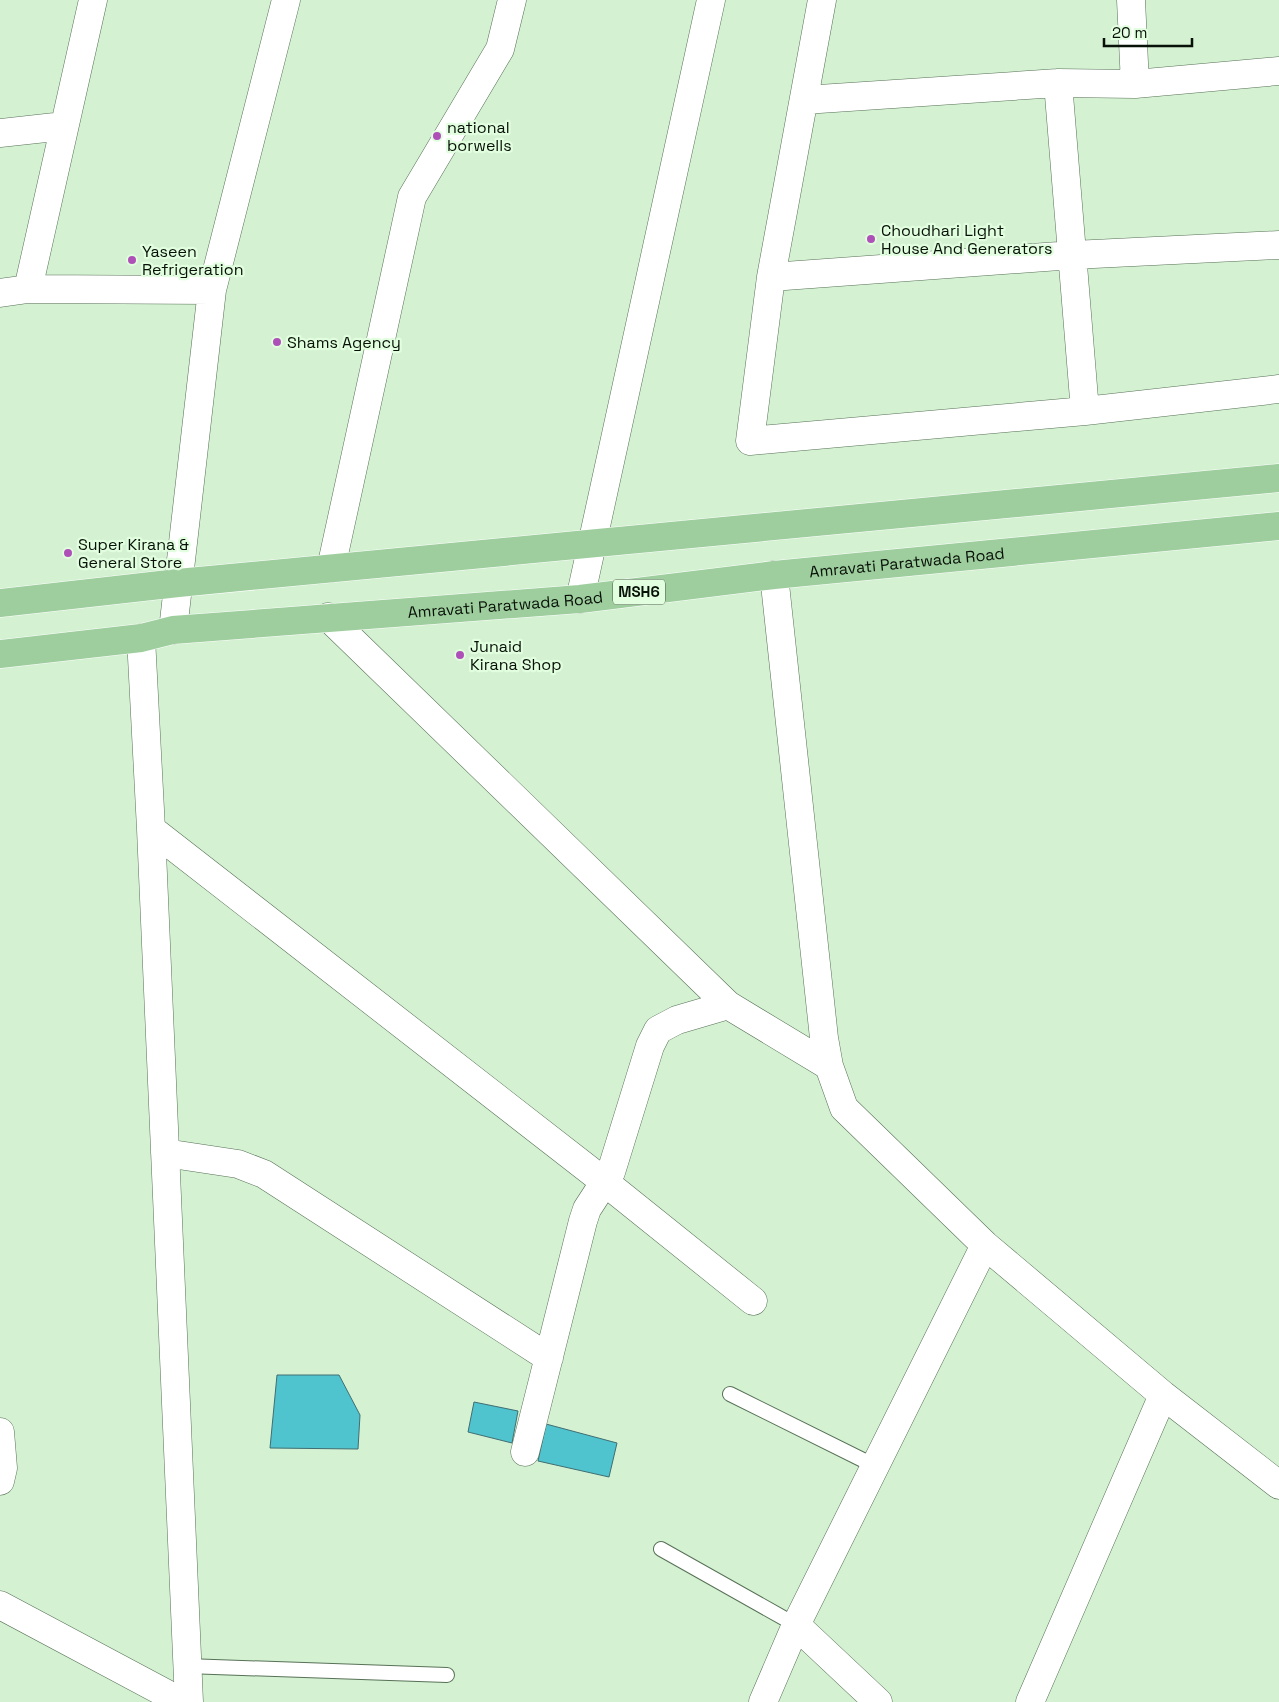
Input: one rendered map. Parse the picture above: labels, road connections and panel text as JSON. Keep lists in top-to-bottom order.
{
  "streets": {
    "main road": ["Amravati Paratwada Road", "MSH6"]
  },
  "places": [
    "national borwells",
    "Choudhari Light House And Generators",
    "Yaseen Refrigeration",
    "Shams Agency",
    "Super Kirana & General Store",
    "Junaid Kirana Shop"
  ],
  "scale_bar": "20 m"
}
